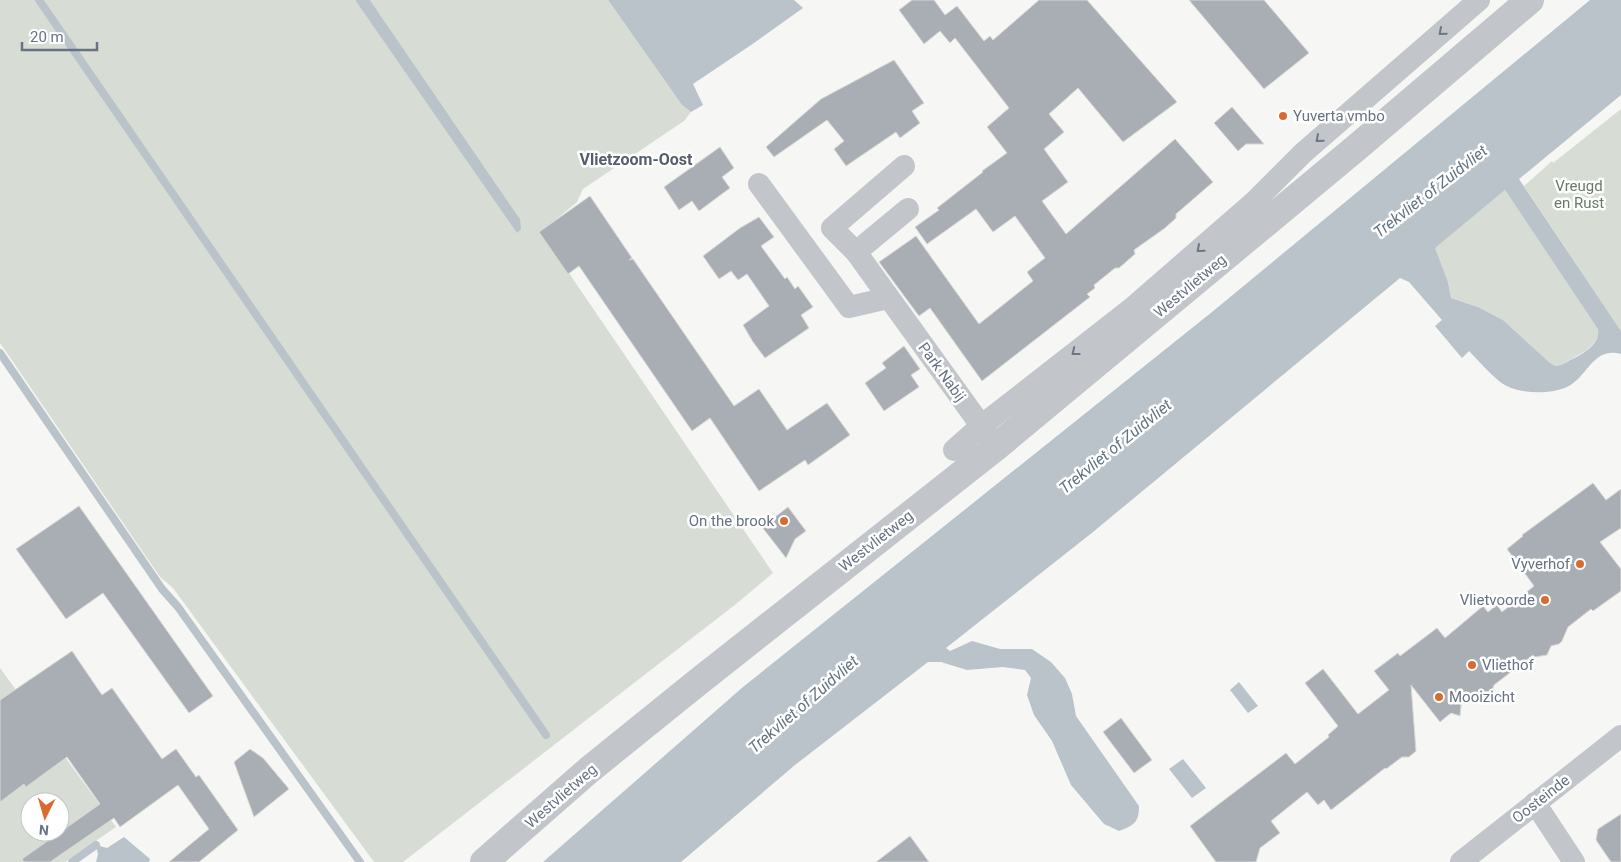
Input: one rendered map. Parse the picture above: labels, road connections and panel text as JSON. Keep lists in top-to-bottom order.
{
  "streets": {
    "street": ["Westvlietweg", "Park Nabij", "Oosteinde"]
  },
  "crossings": [
    ["Westvlietweg", "Park Nabij"]
  ],
  "districts": ["Vlietzoom-Oost"],
  "water": ["Trekvliet of Zuidvliet"],
  "parks": ["Vreugd en Rust"],
  "places": [
    "Yuverta vmbo",
    "On the brook",
    "Vyverhof",
    "Vlietvoorde",
    "Vliethof",
    "Mooizicht"
  ],
  "scale_bar": "20 m",
  "north": "bottom"
}
